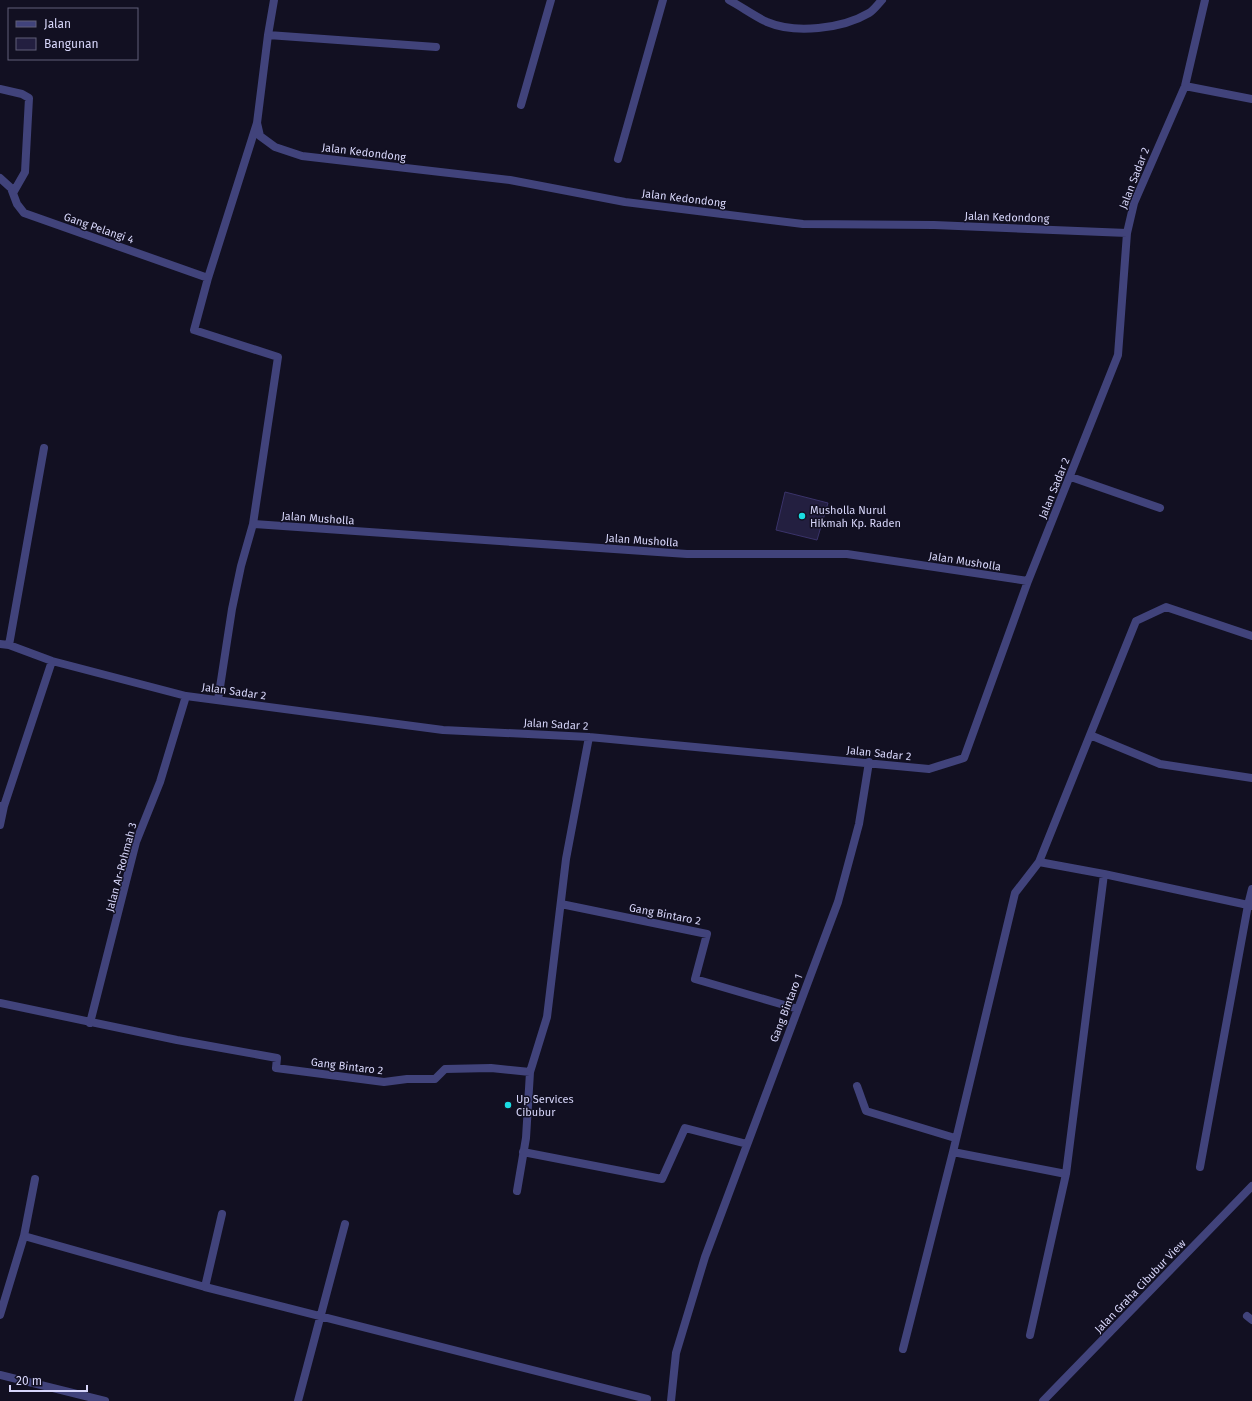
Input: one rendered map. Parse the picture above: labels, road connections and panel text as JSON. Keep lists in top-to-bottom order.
{
  "streets": {
    "street": [
      "Jalan Kedondong",
      "Jalan Sadar 2",
      "Gang Pelangi 4",
      "Jalan Musholla",
      "Jalan Ar-Rohmah 3",
      "Gang Bintaro 2",
      "Gang Bintaro 1",
      "Jalan Graha Cibubur View"
    ]
  },
  "crossings": [
    ["Jalan Kedondong", "Jalan Sadar 2"],
    ["Jalan Sadar 2", "Jalan Musholla"],
    ["Jalan Sadar 2", "Jalan Ar-Rohmah 3"],
    ["Jalan Sadar 2", "Gang Bintaro 1"],
    ["Jalan Ar-Rohmah 3", "Gang Bintaro 2"],
    ["Gang Bintaro 2", "Gang Bintaro 1"]
  ],
  "places": ["Musholla Nurul Hikmah Kp. Raden", "Up Services Cibubur"],
  "legend": ["Jalan", "Bangunan"],
  "scale_bar": "20 m"
}
